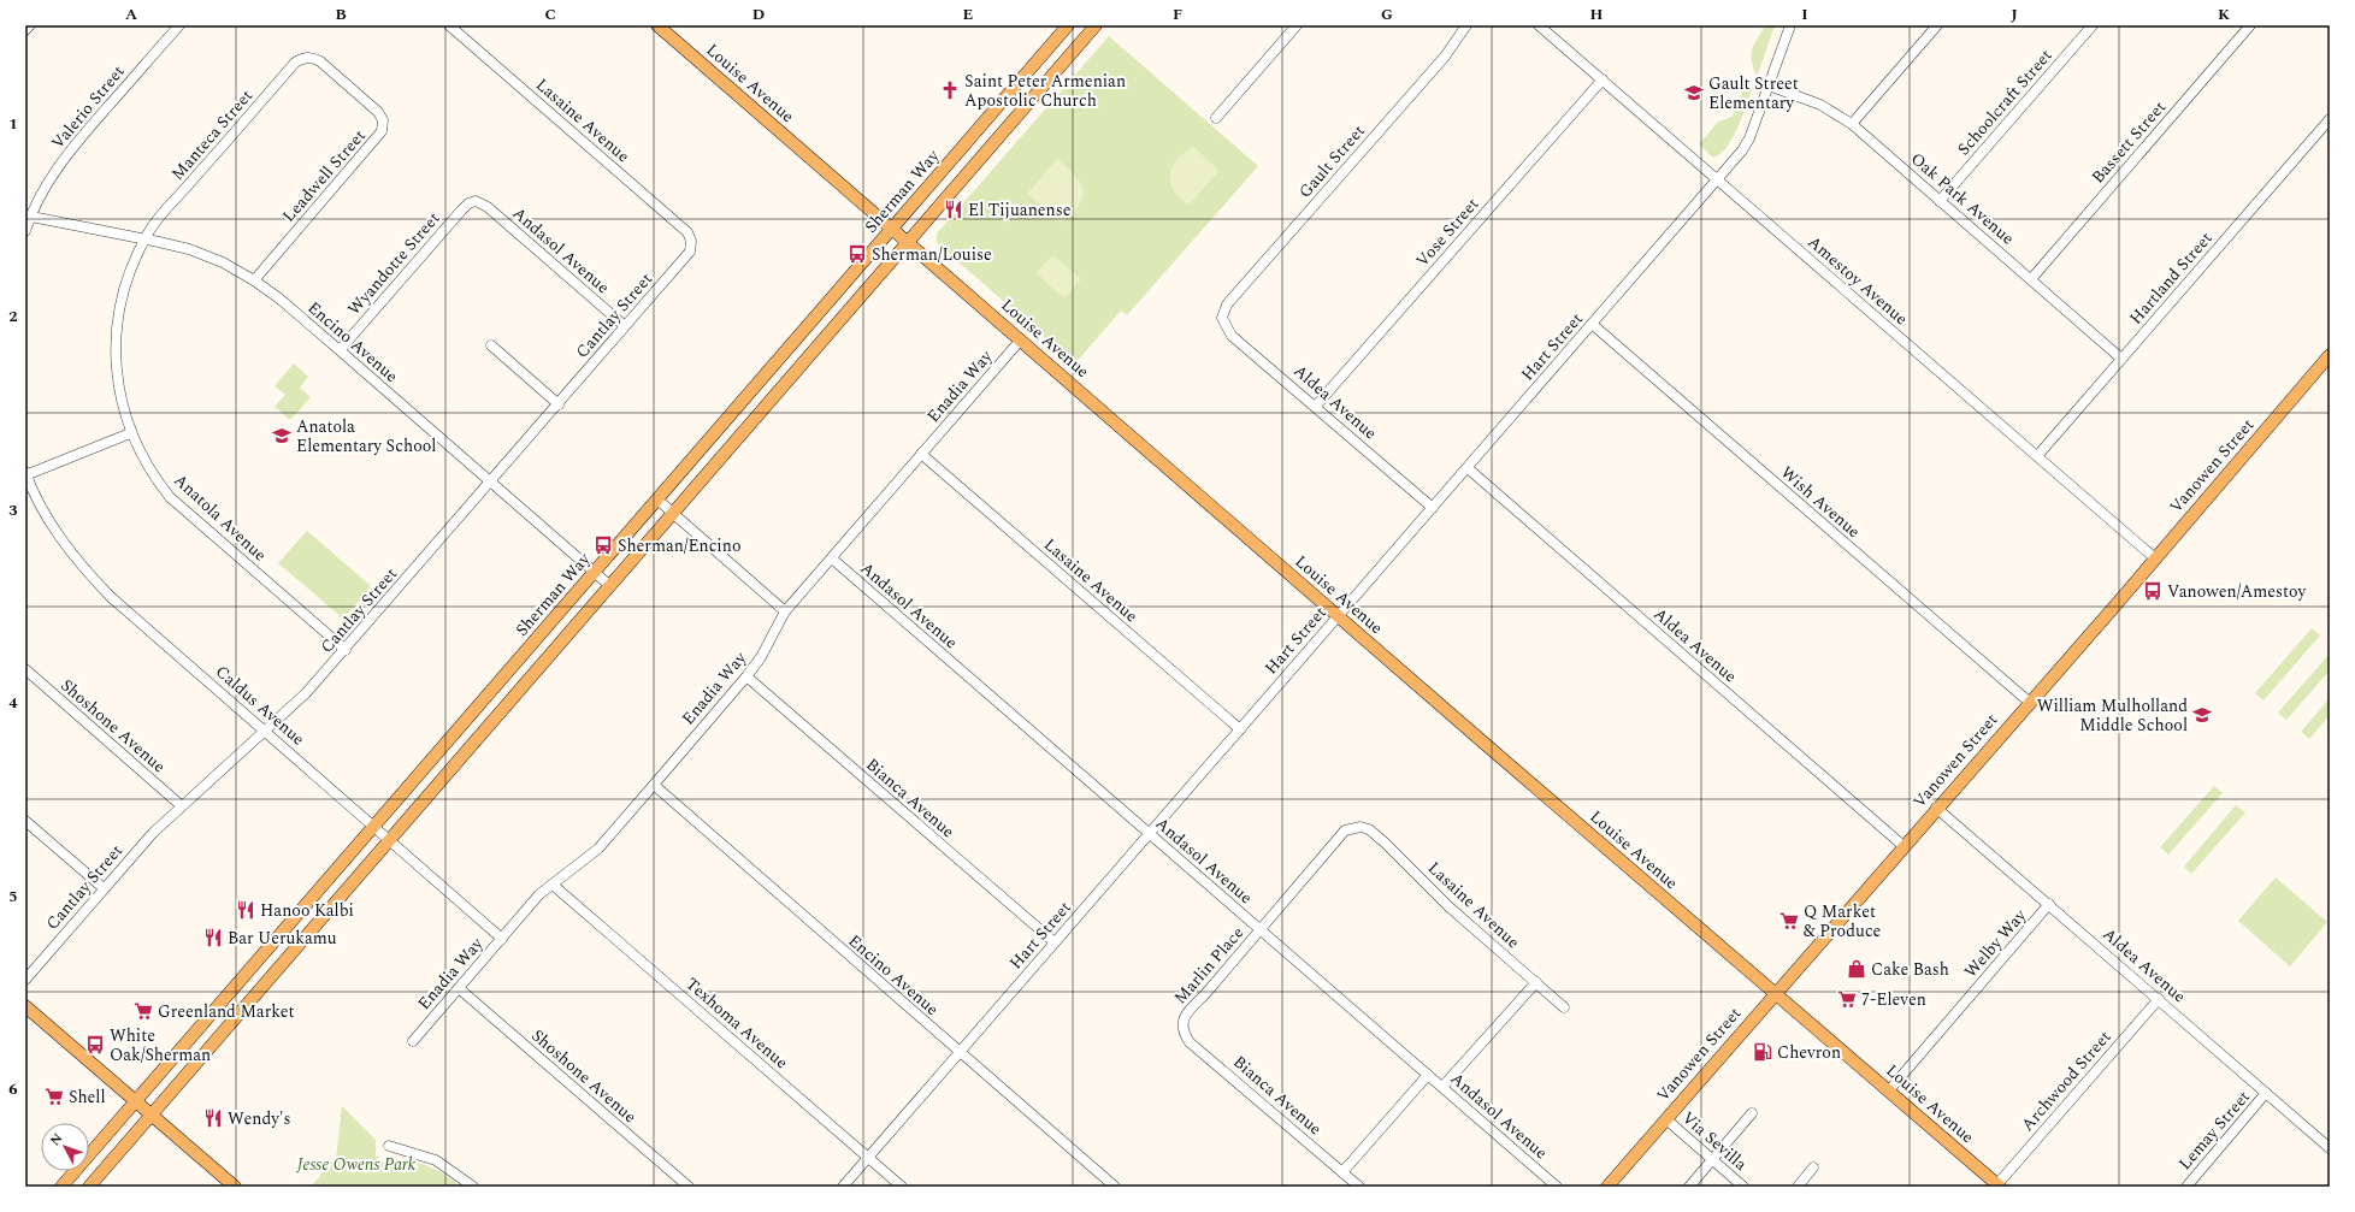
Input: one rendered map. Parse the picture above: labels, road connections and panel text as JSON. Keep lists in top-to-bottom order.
{
  "streets": {
    "main road": ["Louise Avenue", "Sherman Way", "Vanowen Street"],
    "street": [
      "Schoolcraft Street",
      "Valerio Street",
      "Lasaine Avenue",
      "Manteca Street",
      "Bassett Street",
      "Gault Street",
      "Leadwell Street",
      "Oak Park Avenue",
      "Vose Street",
      "Andasol Avenue",
      "Wyandotte Street",
      "Hartland Street",
      "Amestoy Avenue",
      "Cantlay Street",
      "Encino Avenue",
      "Hart Street",
      "Enadia Way",
      "Aldea Avenue",
      "Wish Avenue",
      "Anatola Avenue",
      "Caldus Avenue",
      "Shoshone Avenue",
      "Bianca Avenue",
      "Welby Way",
      "Marlin Place",
      "Texhoma Avenue",
      "Archwood Street",
      "Lemay Street",
      "Via Sevilla"
    ]
  },
  "crossings": [
    ["Louise Avenue", "Sherman Way"],
    ["Louise Avenue", "Hart Street"],
    ["Louise Avenue", "Enadia Way"],
    ["Louise Avenue", "Vanowen Street"],
    ["Louise Avenue", "Welby Way"],
    ["Louise Avenue", "Archwood Street"],
    ["Schoolcraft Street", "Oak Park Avenue"],
    ["Valerio Street", "Encino Avenue"],
    ["Lasaine Avenue", "Cantlay Street"],
    ["Lasaine Avenue", "Hart Street"],
    ["Lasaine Avenue", "Enadia Way"],
    ["Lasaine Avenue", "Marlin Place"],
    ["Manteca Street", "Leadwell Street"],
    ["Manteca Street", "Encino Avenue"],
    ["Manteca Street", "Anatola Avenue"],
    ["Bassett Street", "Oak Park Avenue"],
    ["Gault Street", "Aldea Avenue"],
    ["Leadwell Street", "Encino Avenue"],
    ["Sherman Way", "Encino Avenue"],
    ["Sherman Way", "Caldus Avenue"],
    ["Oak Park Avenue", "Hartland Street"],
    ["Oak Park Avenue", "Hart Street"],
    ["Vose Street", "Amestoy Avenue"],
    ["Vose Street", "Aldea Avenue"],
    ["Andasol Avenue", "Wyandotte Street"],
    ["Andasol Avenue", "Cantlay Street"],
    ["Andasol Avenue", "Hart Street"],
    ["Andasol Avenue", "Enadia Way"],
    ["Andasol Avenue", "Marlin Place"],
    ["Wyandotte Street", "Encino Avenue"],
    ["Hartland Street", "Amestoy Avenue"],
    ["Amestoy Avenue", "Hart Street"],
    ["Amestoy Avenue", "Vanowen Street"],
    ["Cantlay Street", "Encino Avenue"],
    ["Cantlay Street", "Anatola Avenue"],
    ["Cantlay Street", "Caldus Avenue"],
    ["Cantlay Street", "Shoshone Avenue"],
    ["Encino Avenue", "Hart Street"],
    ["Encino Avenue", "Enadia Way"],
    ["Encino Avenue", "Anatola Avenue"],
    ["Hart Street", "Aldea Avenue"],
    ["Hart Street", "Wish Avenue"],
    ["Hart Street", "Bianca Avenue"],
    ["Hart Street", "Texhoma Avenue"],
    ["Enadia Way", "Caldus Avenue"],
    ["Enadia Way", "Shoshone Avenue"],
    ["Enadia Way", "Bianca Avenue"],
    ["Enadia Way", "Texhoma Avenue"],
    ["Aldea Avenue", "Vanowen Street"],
    ["Aldea Avenue", "Welby Way"],
    ["Aldea Avenue", "Archwood Street"],
    ["Aldea Avenue", "Lemay Street"],
    ["Vanowen Street", "Wish Avenue"],
    ["Vanowen Street", "Via Sevilla"],
    ["Bianca Avenue", "Marlin Place"]
  ],
  "parks": ["Jesse Owens Park"],
  "places": {
    "church": ["Saint Peter Armenian Apostolic Church"],
    "school or university": ["Gault Street Elementary", "Anatola Elementary School", "William Mulholland Middle School"],
    "restaurant": [
      "El Tijuanense",
      "Hanoo Kalbi",
      "Bar Uerukamu",
      "Wendy's"
    ],
    "bus stop": [
      "Sherman/Louise",
      "Sherman/Encino",
      "Vanowen/Amestoy",
      "White Oak/Sherman"
    ],
    "supermarket": [
      "Q Market & Produce",
      "7-Eleven",
      "Greenland Market",
      "Shell"
    ],
    "shop": ["Cake Bash"],
    "fuel station": ["Chevron"]
  },
  "north": "top left",
  "grid": {
    "columns": [
      "A",
      "B",
      "C",
      "D",
      "E",
      "F",
      "G",
      "H",
      "I",
      "J",
      "K"
    ],
    "rows": [
      "1",
      "2",
      "3",
      "4",
      "5",
      "6"
    ]
  }
}
